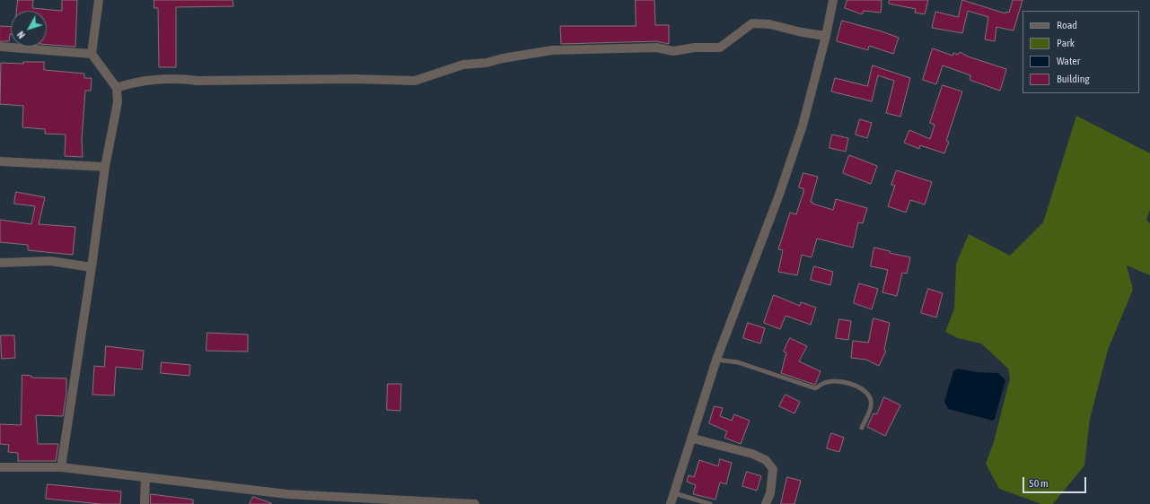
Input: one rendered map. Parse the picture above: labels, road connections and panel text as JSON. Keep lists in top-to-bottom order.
{
  "legend": [
    "Road",
    "Park",
    "Water",
    "Building"
  ],
  "scale_bar": "50 m",
  "north": "bottom left"
}
